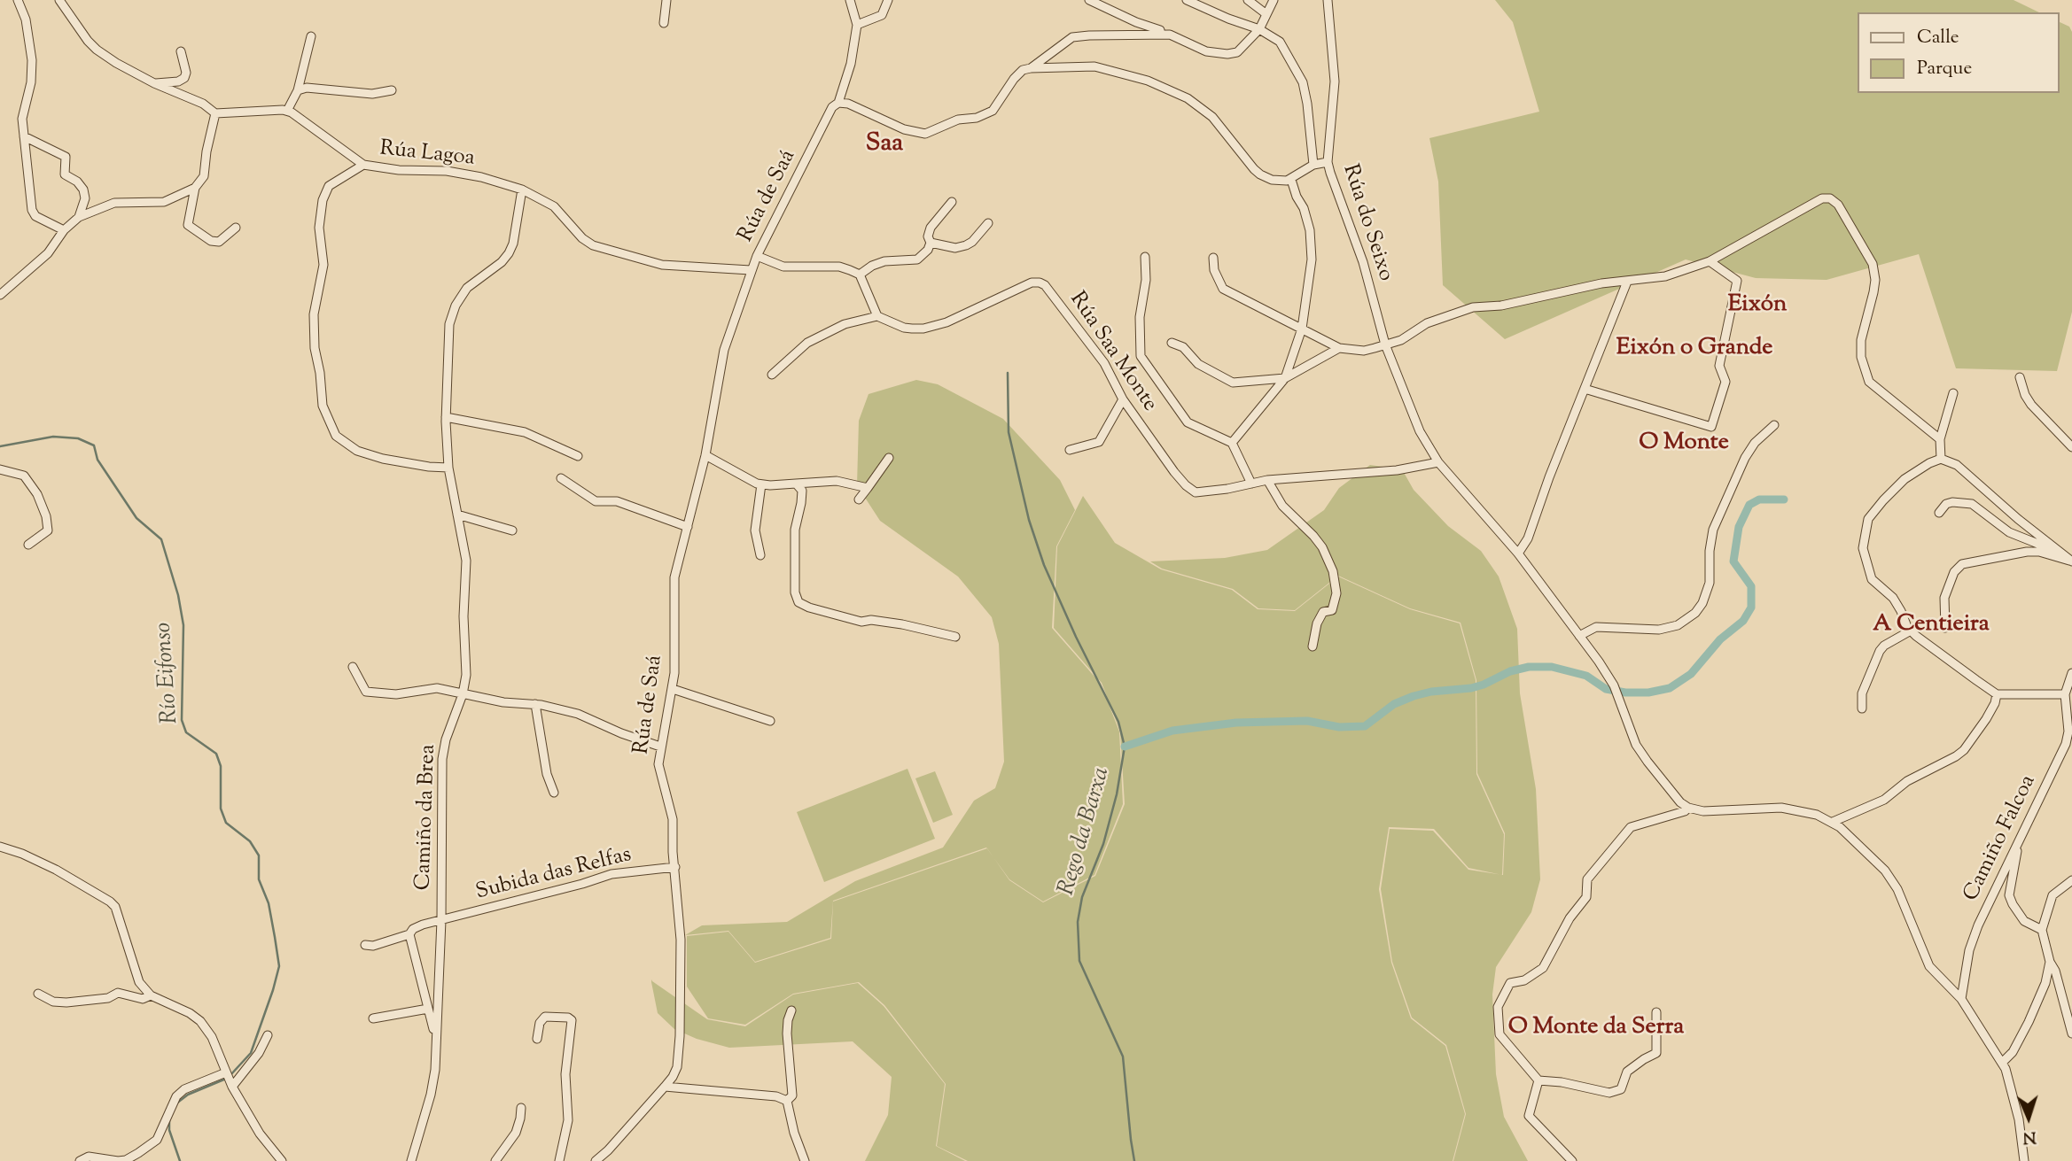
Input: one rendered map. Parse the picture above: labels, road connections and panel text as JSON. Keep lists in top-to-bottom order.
{
  "streets": {
    "street": [
      "Rúa Lagoa",
      "Rúa de Saá",
      "Rúa do Seixo",
      "Rúa Saa Monte",
      "Camiño da Brea",
      "Camiño Falcoa",
      "Subida das Relfas"
    ]
  },
  "crossings": [
    ["Rúa Lagoa", "Rúa de Saá"],
    ["Rúa Lagoa", "Camiño da Brea"],
    ["Rúa de Saá", "Subida das Relfas"],
    ["Rúa do Seixo", "Rúa Saa Monte"],
    ["Camiño da Brea", "Subida das Relfas"]
  ],
  "districts": [
    "Saa",
    "Eixón",
    "Eixón o Grande",
    "O Monte",
    "A Centieira",
    "O Monte da Serra"
  ],
  "water": ["Río Eifonso", "Rego da Barxa"],
  "legend": ["Calle", "Parque"],
  "north": "bottom"
}
